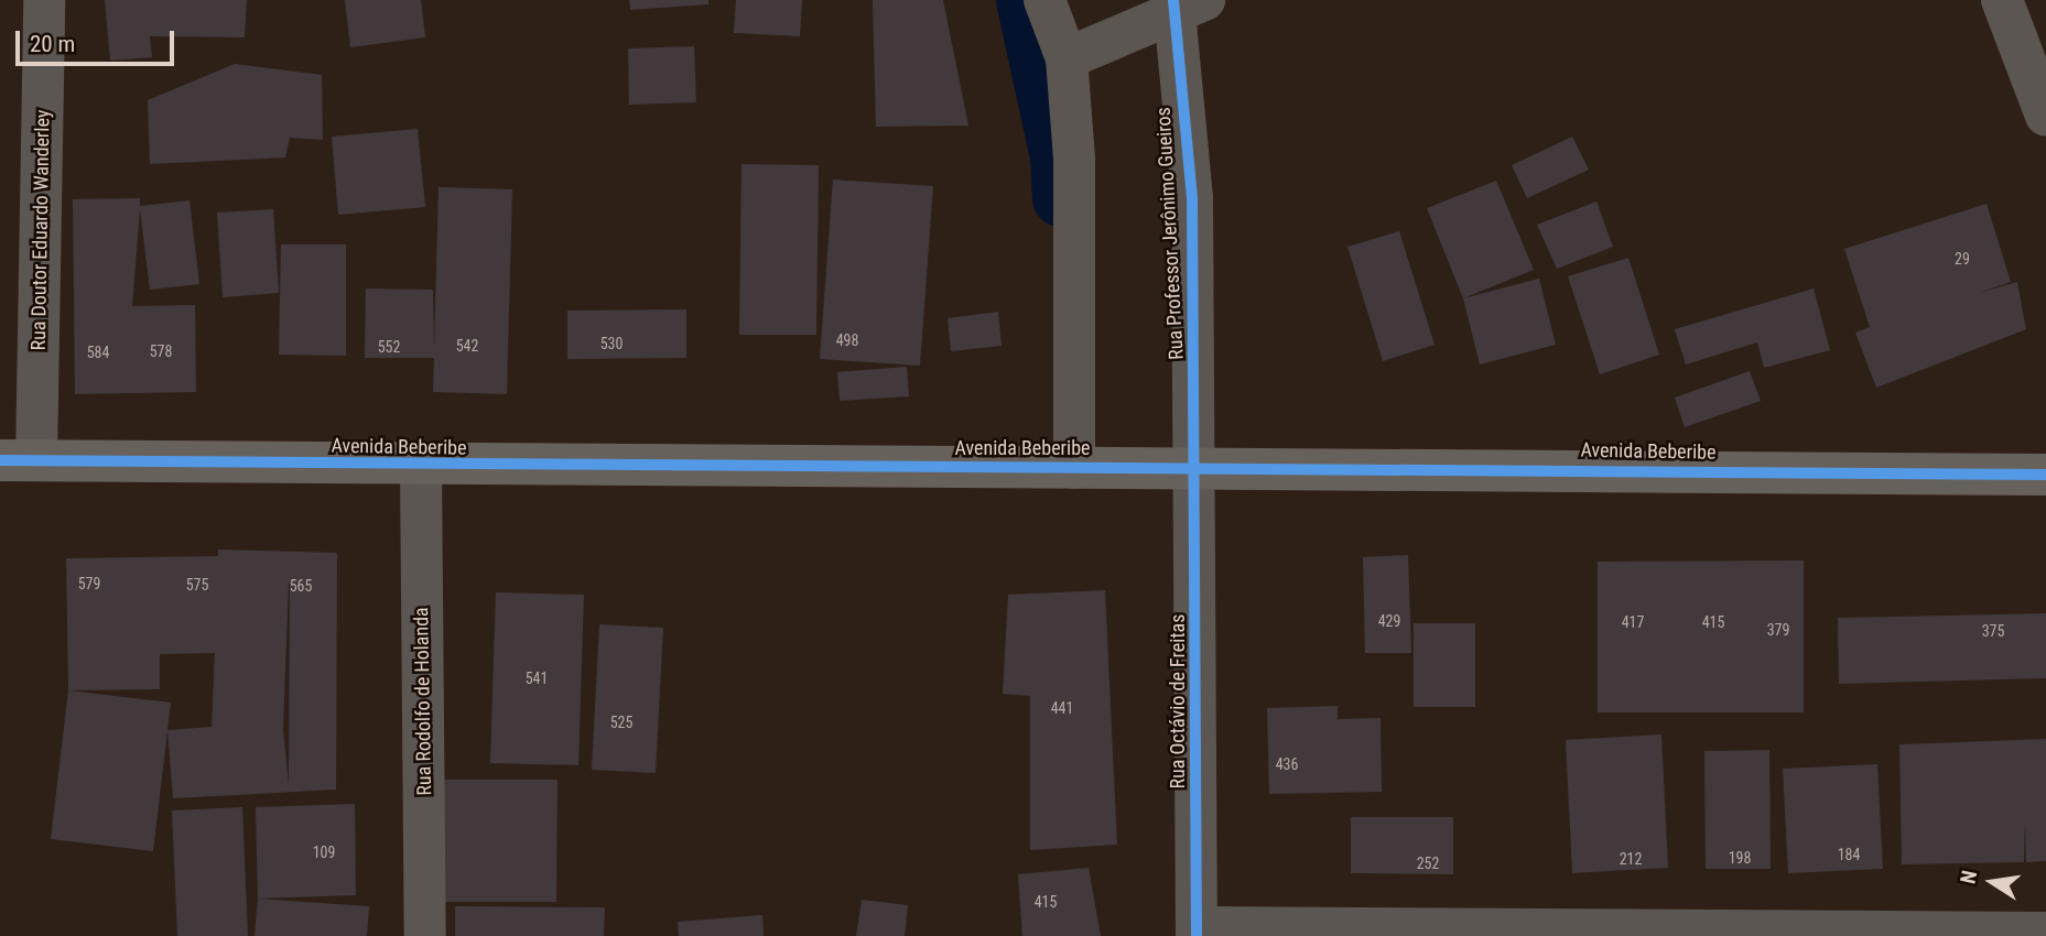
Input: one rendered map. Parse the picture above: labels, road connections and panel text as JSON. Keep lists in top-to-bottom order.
{
  "streets": {
    "main road": ["Avenida Beberibe"],
    "street": [
      "Rua Doutor Eduardo Wanderley",
      "Rua Professor Jerônimo Gueiros",
      "Rua Rodolfo de Holanda",
      "Rua Octávio de Freitas"
    ]
  },
  "crossings": [
    ["Rua Doutor Eduardo Wanderley", "Avenida Beberibe"],
    ["Rua Professor Jerônimo Gueiros", "Avenida Beberibe"],
    ["Rua Professor Jerônimo Gueiros", "Rua Octávio de Freitas"],
    ["Avenida Beberibe", "Rua Rodolfo de Holanda"],
    ["Avenida Beberibe", "Rua Octávio de Freitas"]
  ],
  "house_numbers": [
    "29",
    "498",
    "530",
    "542",
    "552",
    "578",
    "584",
    "579",
    "575",
    "565",
    "429",
    "417",
    "415",
    "379",
    "375",
    "541",
    "441",
    "525",
    "436",
    "109",
    "184",
    "198",
    "212",
    "252",
    "415"
  ],
  "scale_bar": "20 m",
  "north": "left"
}
